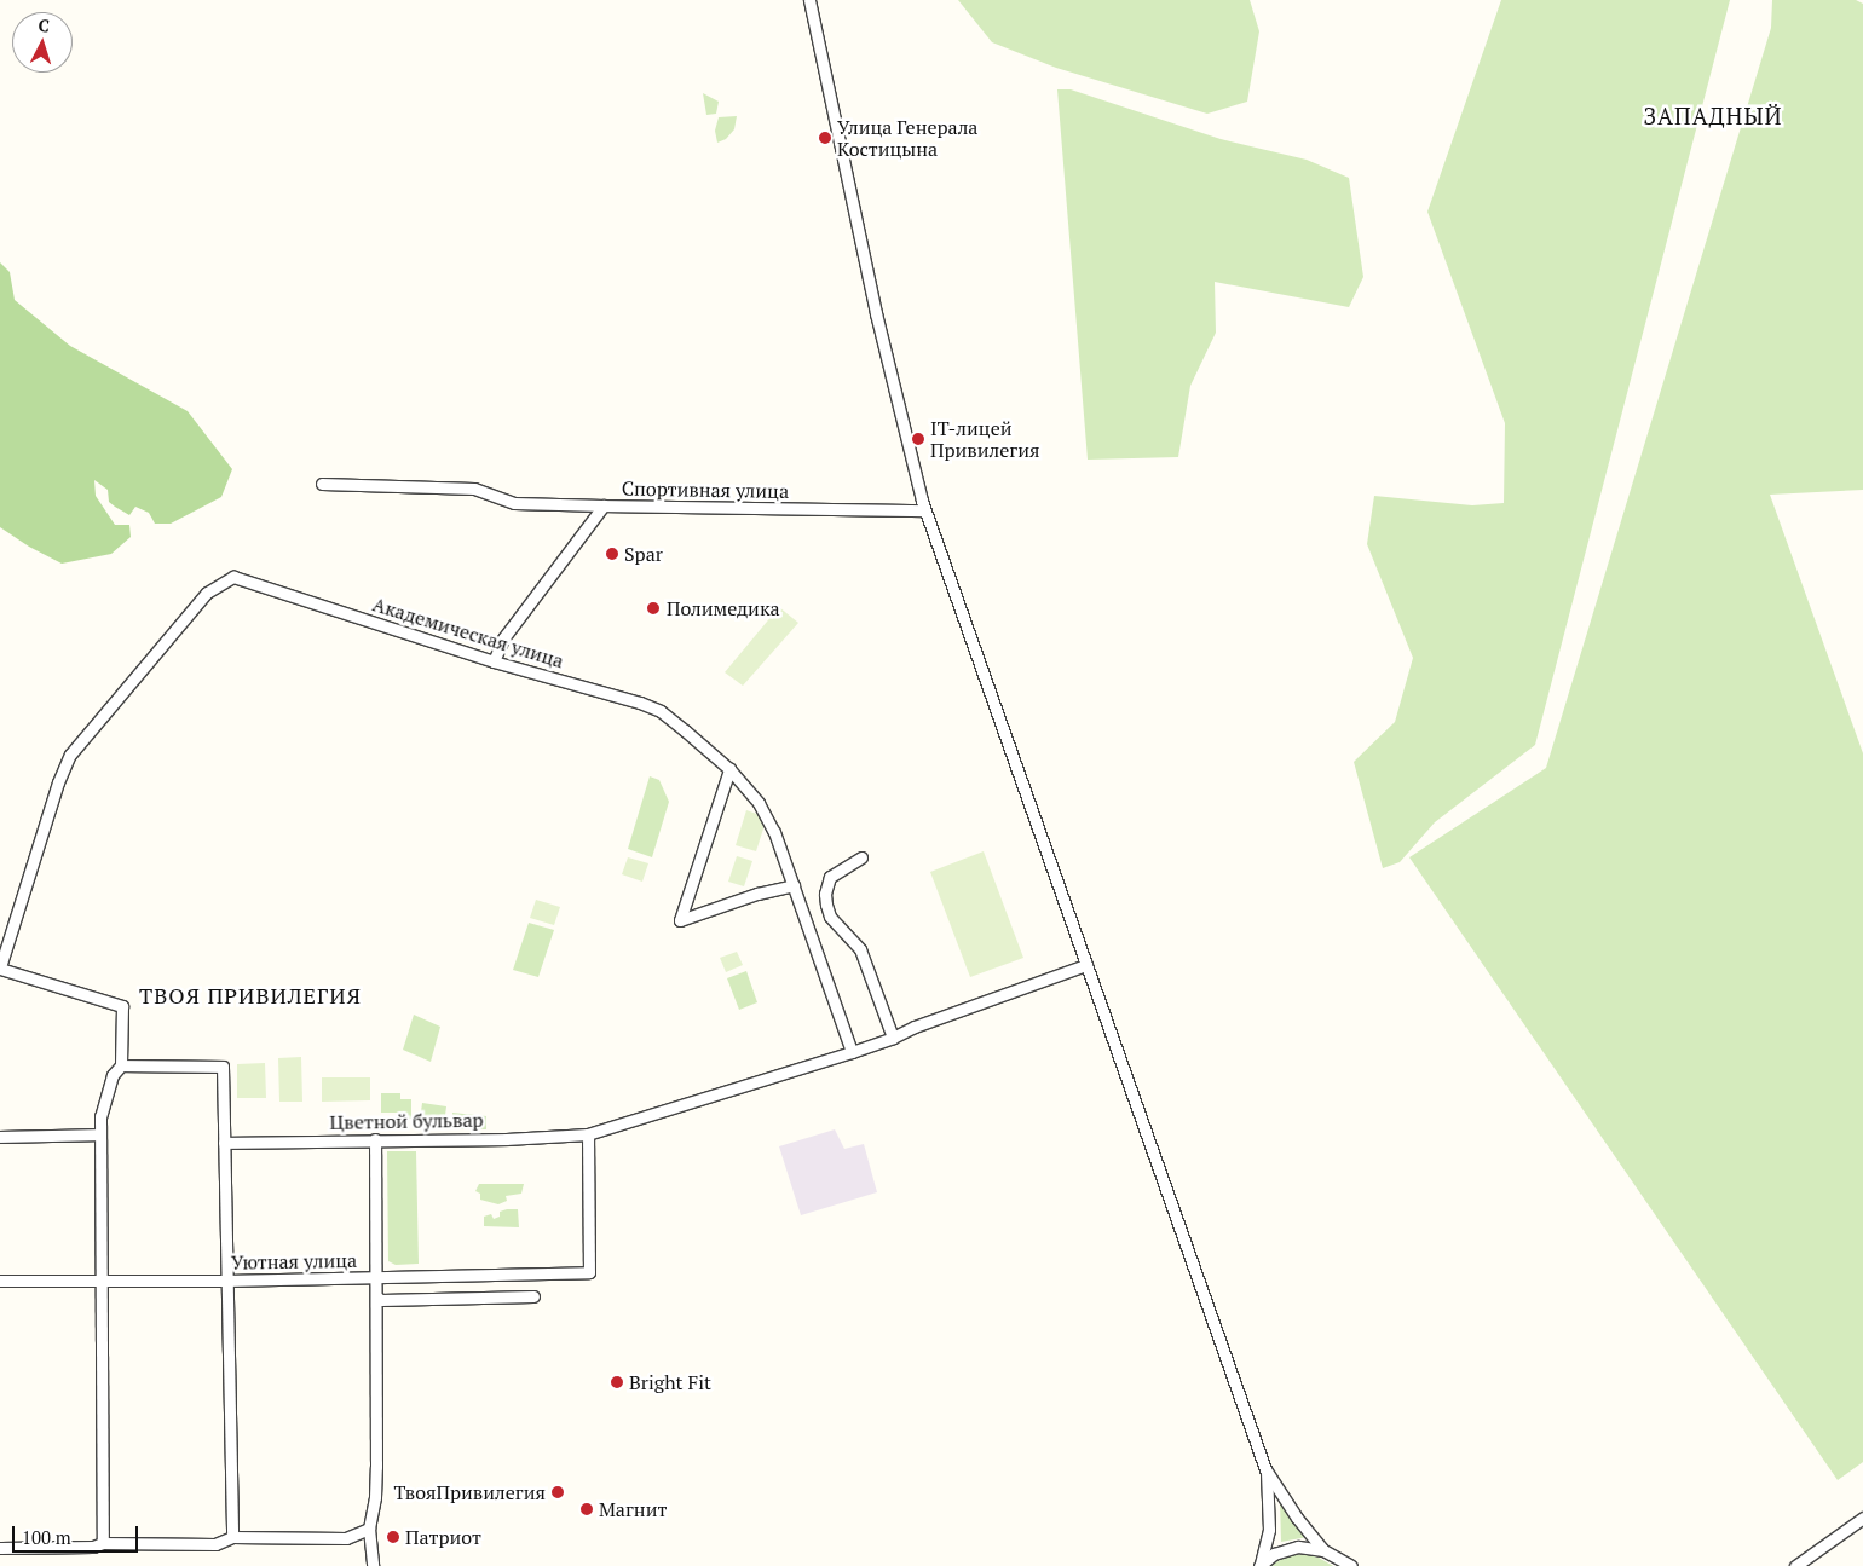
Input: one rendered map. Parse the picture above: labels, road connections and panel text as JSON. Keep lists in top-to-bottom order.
{
  "streets": {
    "street": [
      "Спортивная улица",
      "Академическая улица",
      "Цветной бульвар",
      "Уютная улица"
    ]
  },
  "crossings": [
    ["Спортивная улица", "Академическая улица"],
    ["Академическая улица", "Цветной бульвар"],
    ["Цветной бульвар", "Уютная улица"]
  ],
  "districts": ["ЗАПАДНЫЙ", "ТВОЯ ПРИВИЛЕГИЯ"],
  "places": [
    "Улица Генерала Костицына",
    "IT-лицей Привилегия",
    "Spar",
    "Полимедика",
    "Bright Fit",
    "ТвояПривилегия",
    "Магнит",
    "Патриот"
  ],
  "scale_bar": "100 m",
  "north": "top"
}
